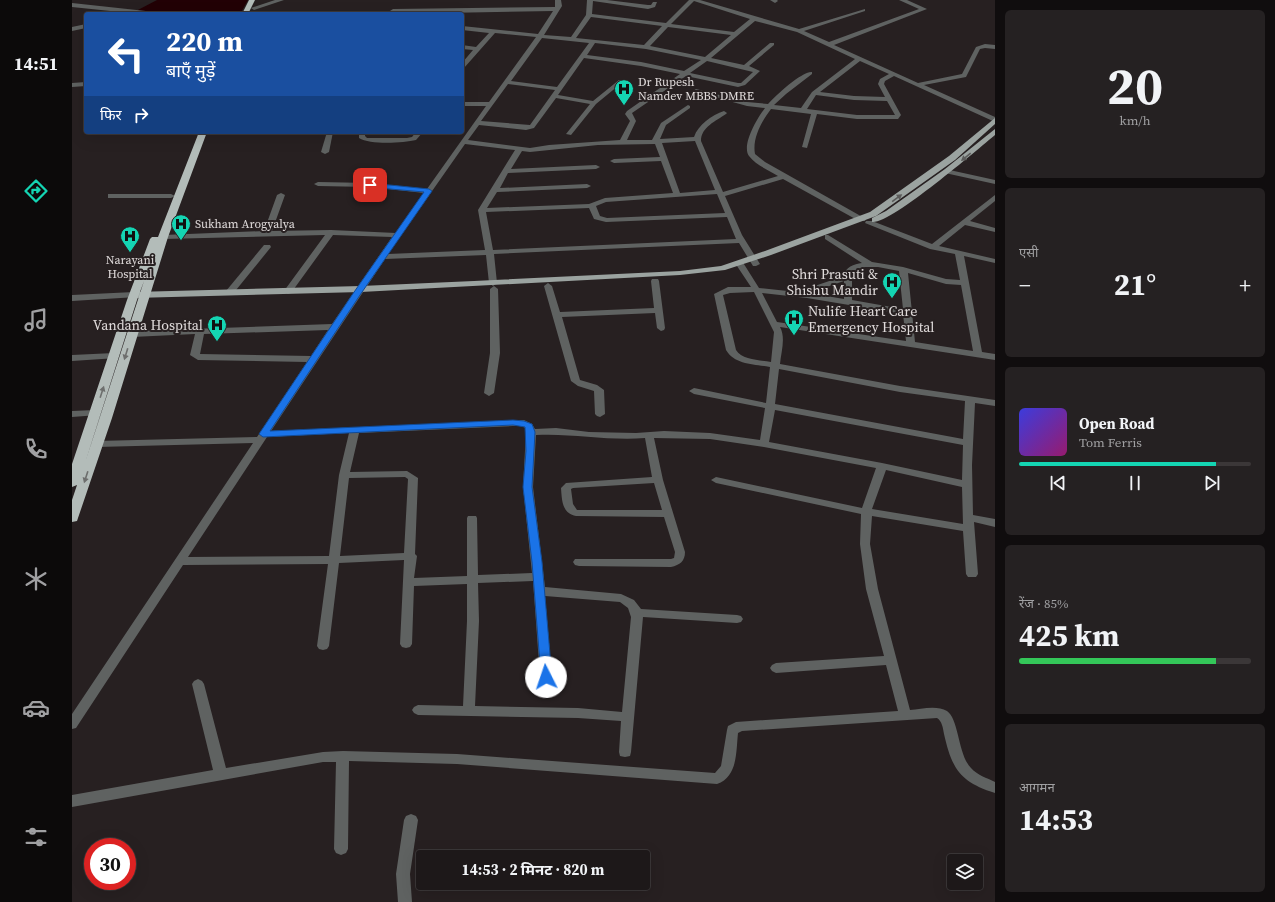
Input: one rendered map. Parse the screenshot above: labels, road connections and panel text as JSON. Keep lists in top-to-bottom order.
{
  "places": {
    "hospital": [
      "Dr Rupesh Namdev MBBS DMRE",
      "Sukham Arogyalya",
      "Narayani Hospital",
      "Shri Prasuti & Shishu Mandir",
      "Nulife Heart Care Emergency Hospital",
      "Vandana Hospital"
    ]
  },
  "page": {
    "tabs": "14:51",
    "tile": [
      ["20", "km/h"],
      "एसी",
      ["रेंज · 85%", "425 km"],
      ["आगमन", "14:53"]
    ],
    "turn": ["220 m", "बाएँ मुड़ें"],
    "then": "फिर",
    "heat": ["−", "21°", "+"],
    "song": ["Open Road", "Tom Ferris"],
    "limit": "30",
    "trip": "14:53 · 2 मिनट · 820 m"
  }
}
